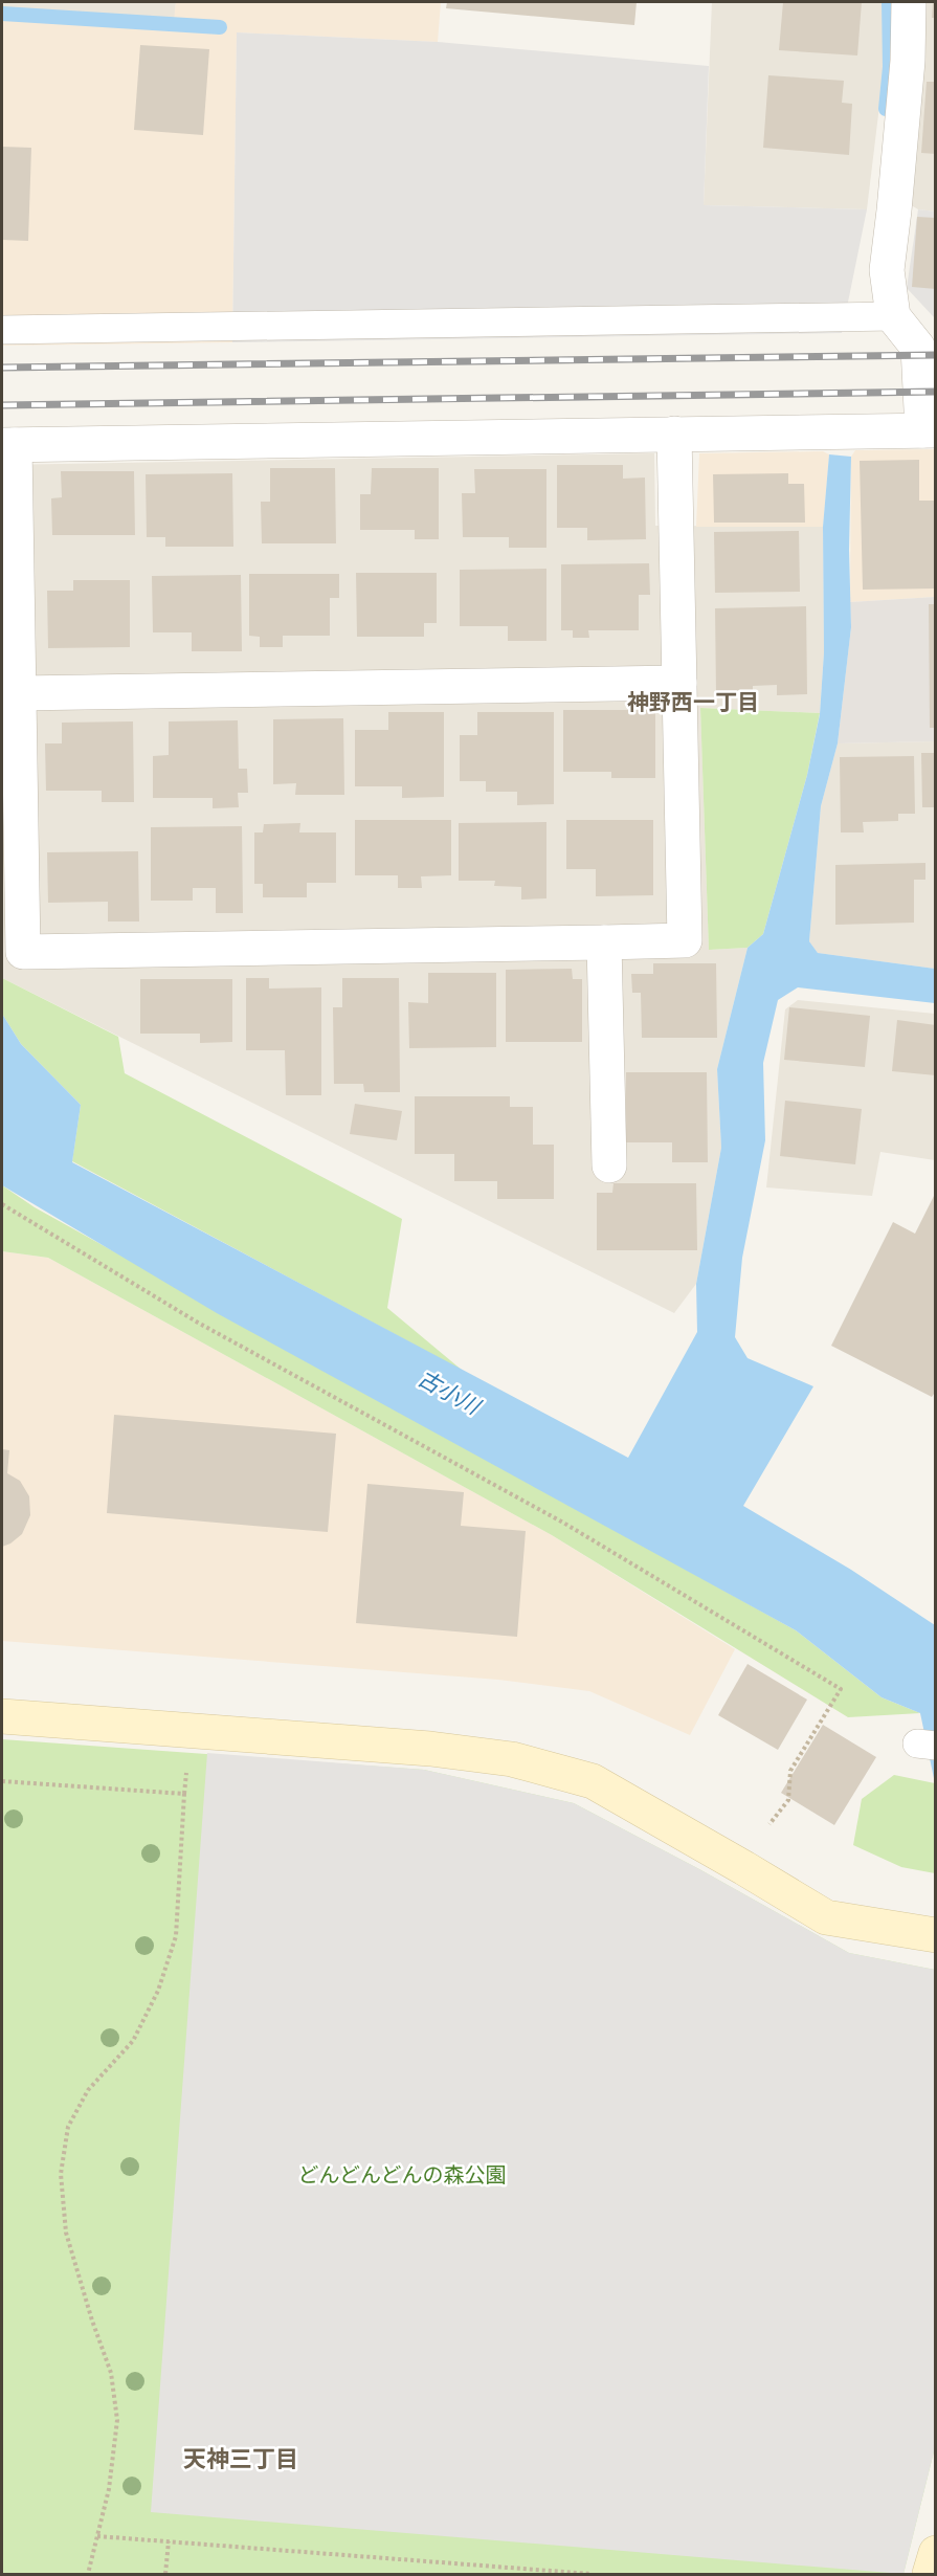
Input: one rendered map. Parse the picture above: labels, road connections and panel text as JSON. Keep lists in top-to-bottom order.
{
  "districts": ["神野西一丁目", "天神三丁目"],
  "water": ["古小川"],
  "parks": ["どんどんどんの森公園"]
}
